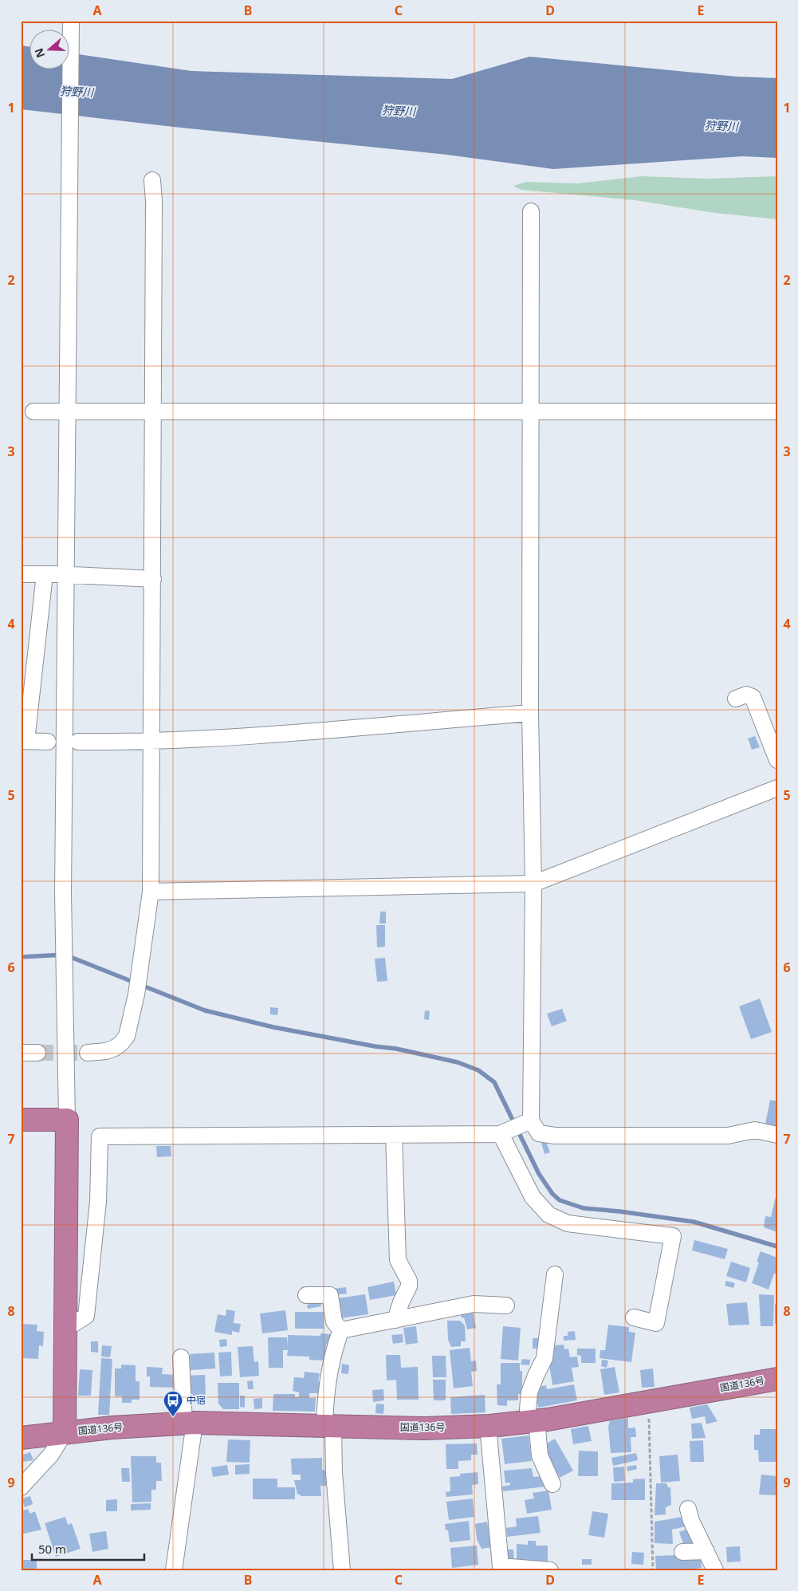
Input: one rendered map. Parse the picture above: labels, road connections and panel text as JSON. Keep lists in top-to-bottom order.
{
  "streets": {
    "highway": ["国道136号"]
  },
  "water": ["狩野川"],
  "places": {
    "bus stop": ["中宿"]
  },
  "scale_bar": "50 m",
  "north": "left",
  "grid": {
    "columns": [
      "A",
      "B",
      "C",
      "D",
      "E"
    ],
    "rows": [
      "1",
      "2",
      "3",
      "4",
      "5",
      "6",
      "7",
      "8",
      "9"
    ]
  }
}
